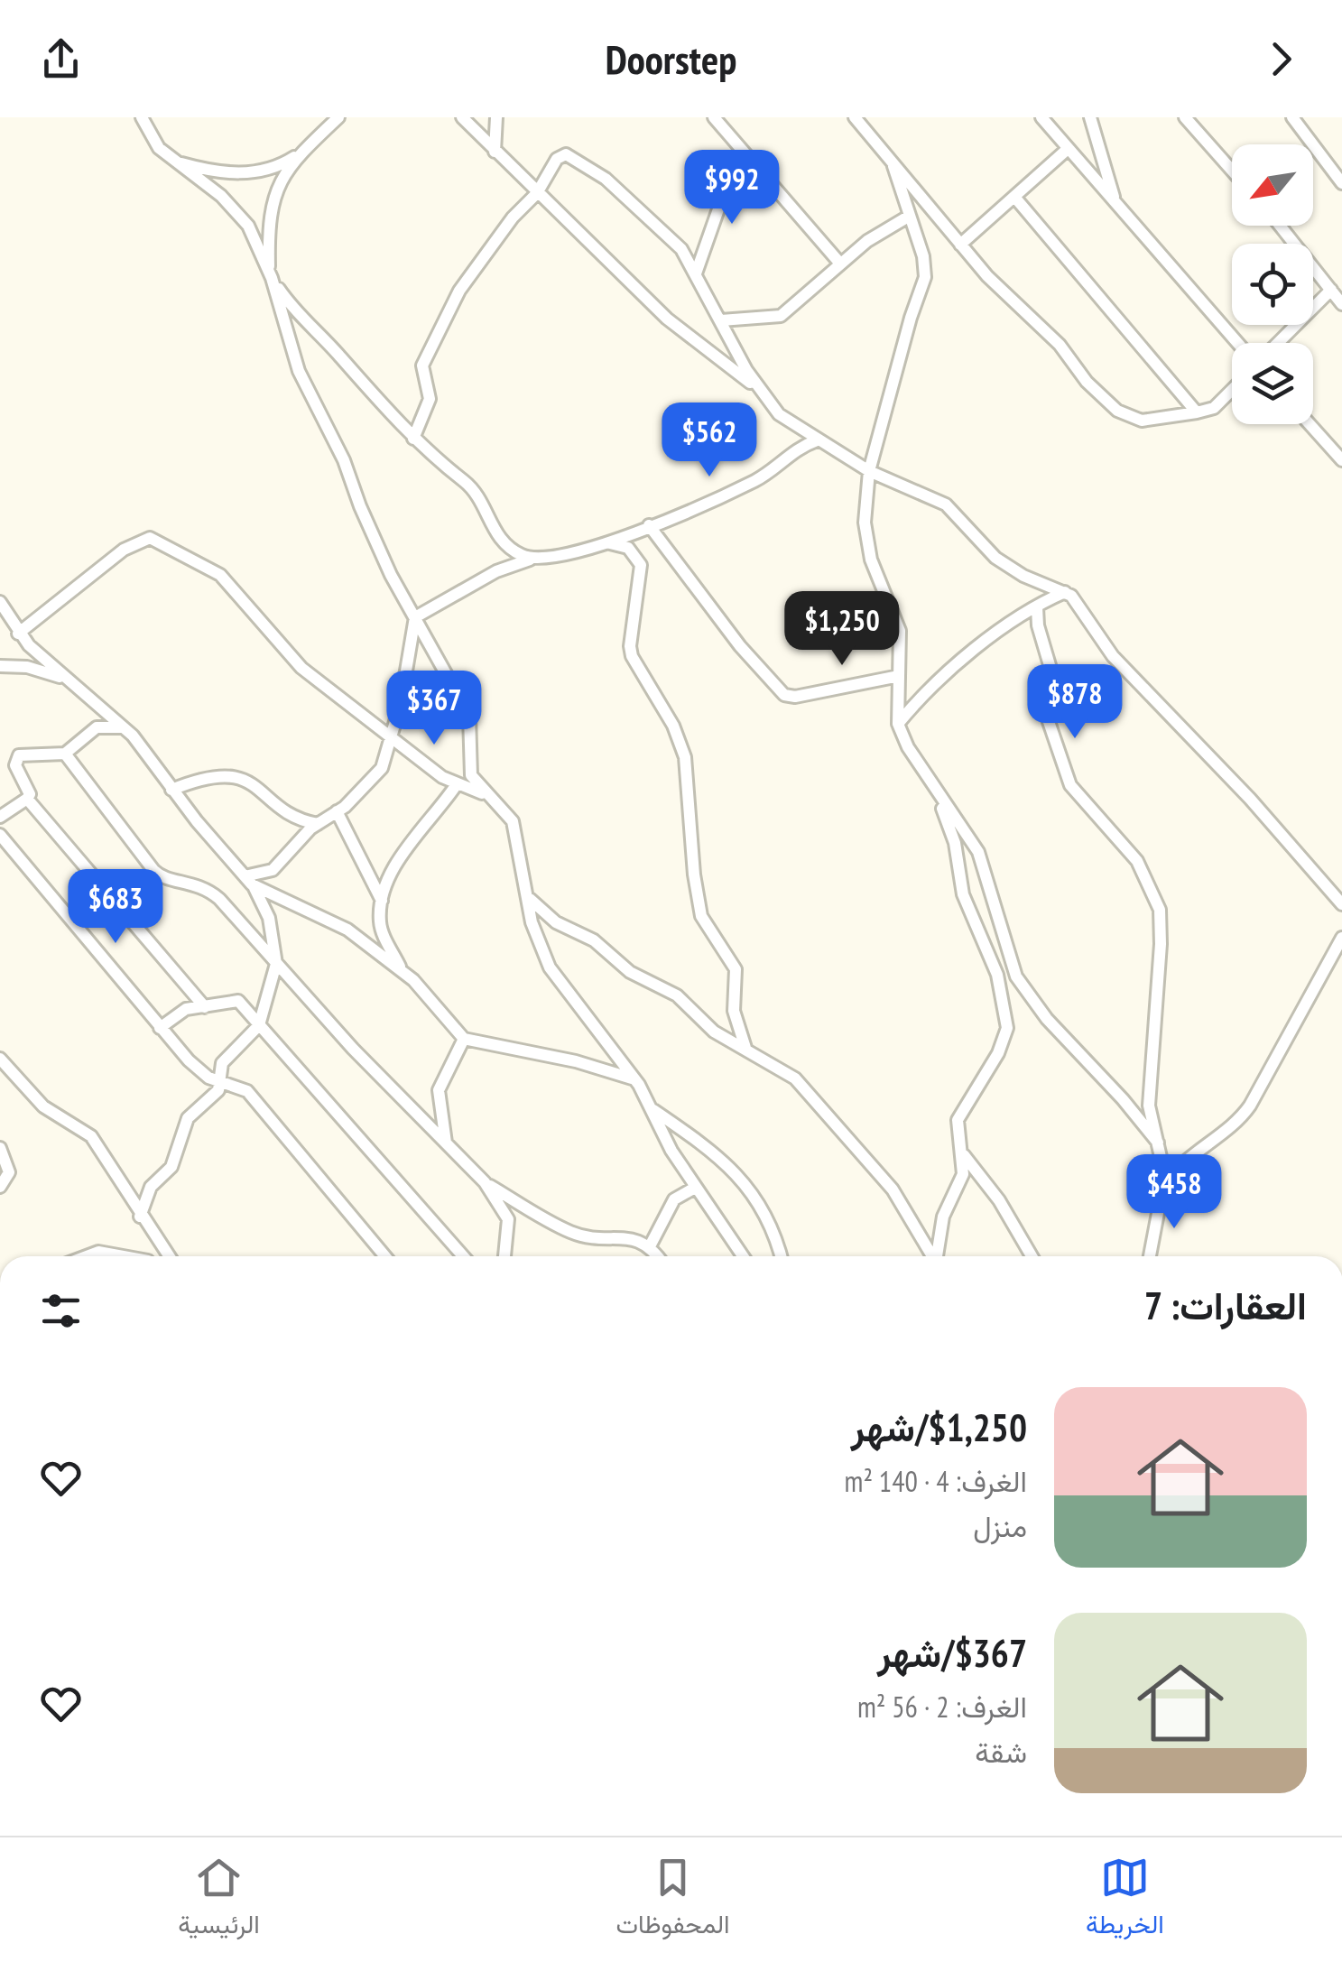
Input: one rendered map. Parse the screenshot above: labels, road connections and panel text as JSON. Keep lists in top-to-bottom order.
{
  "north": "bottom left",
  "page": {
    "header": "Doorstep",
    "price": [
      "$992",
      "$562",
      "$1,250",
      "$878",
      "$367",
      "$683",
      "$458"
    ],
    "heading": "العقارات: 7",
    "list": [
      {
        "name": "$1,250/شهر",
        "note": "الغرف: 4 · 140 m² · منزل"
      },
      {
        "name": "$367/شهر",
        "note": "الغرف: 2 · 56 m² · شقة"
      }
    ],
    "tabs": ["الخريطة", "المحفوظات", "الرئيسية"]
  }
}
